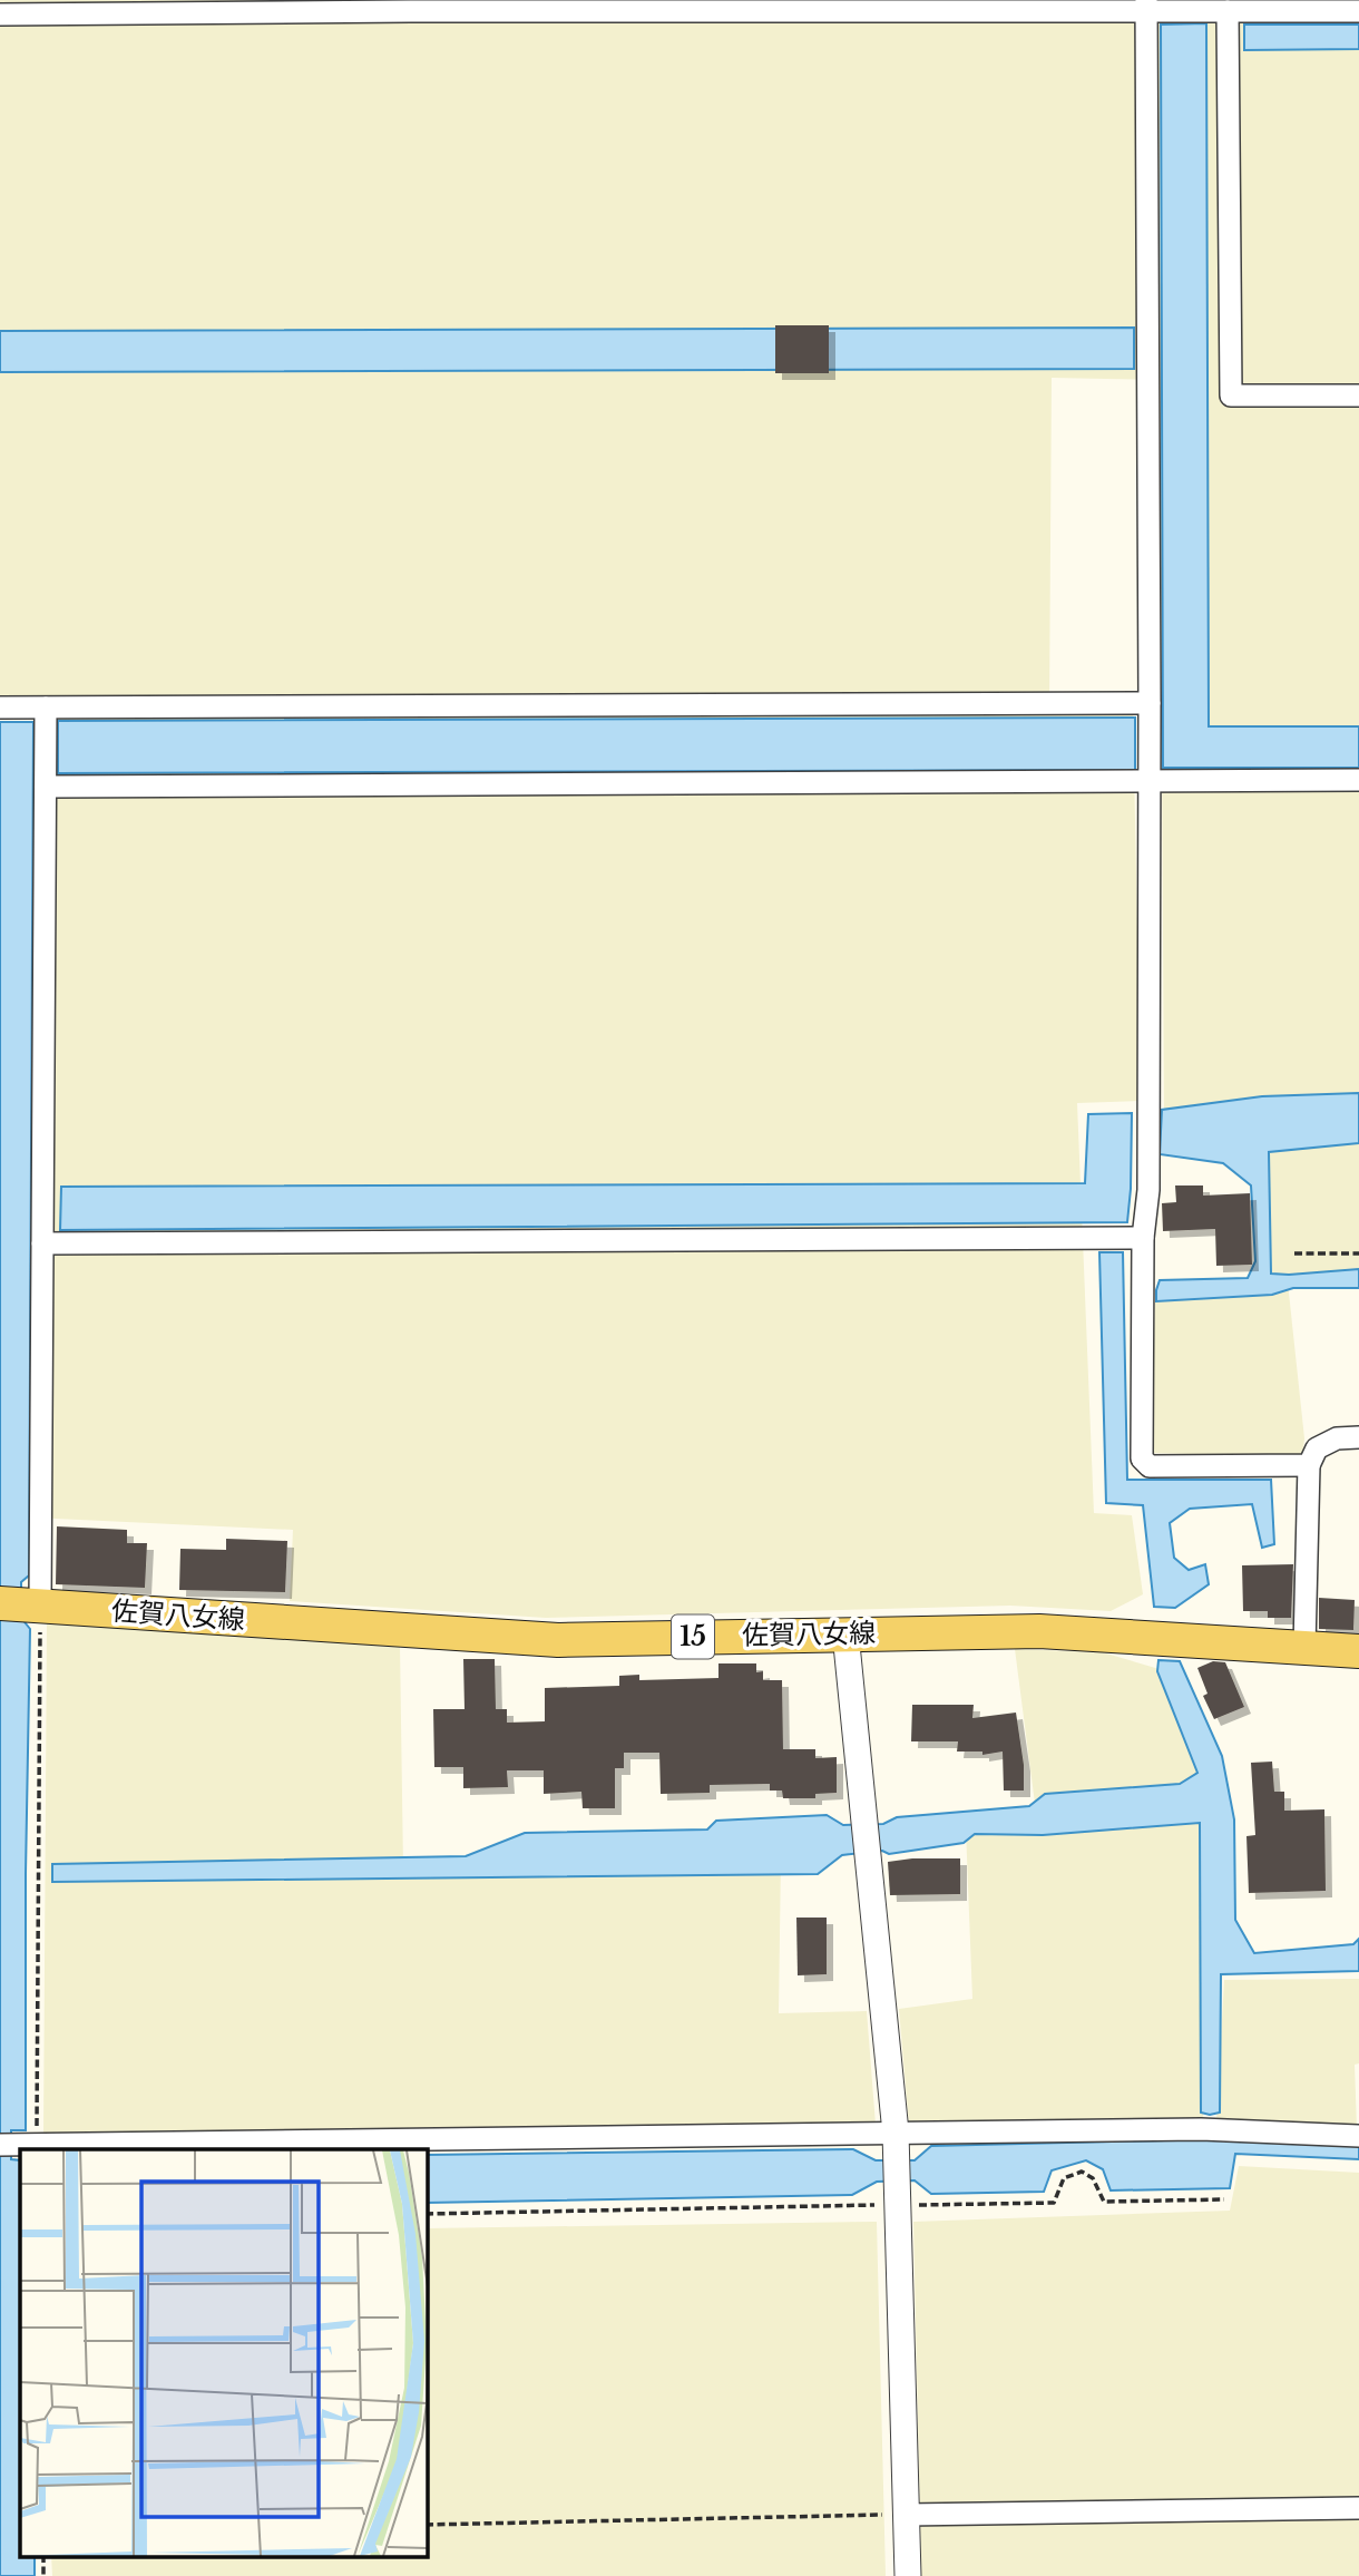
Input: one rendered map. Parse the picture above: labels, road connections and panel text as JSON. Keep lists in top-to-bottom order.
{
  "streets": {
    "main road": ["佐賀八女線", "15"]
  }
}
